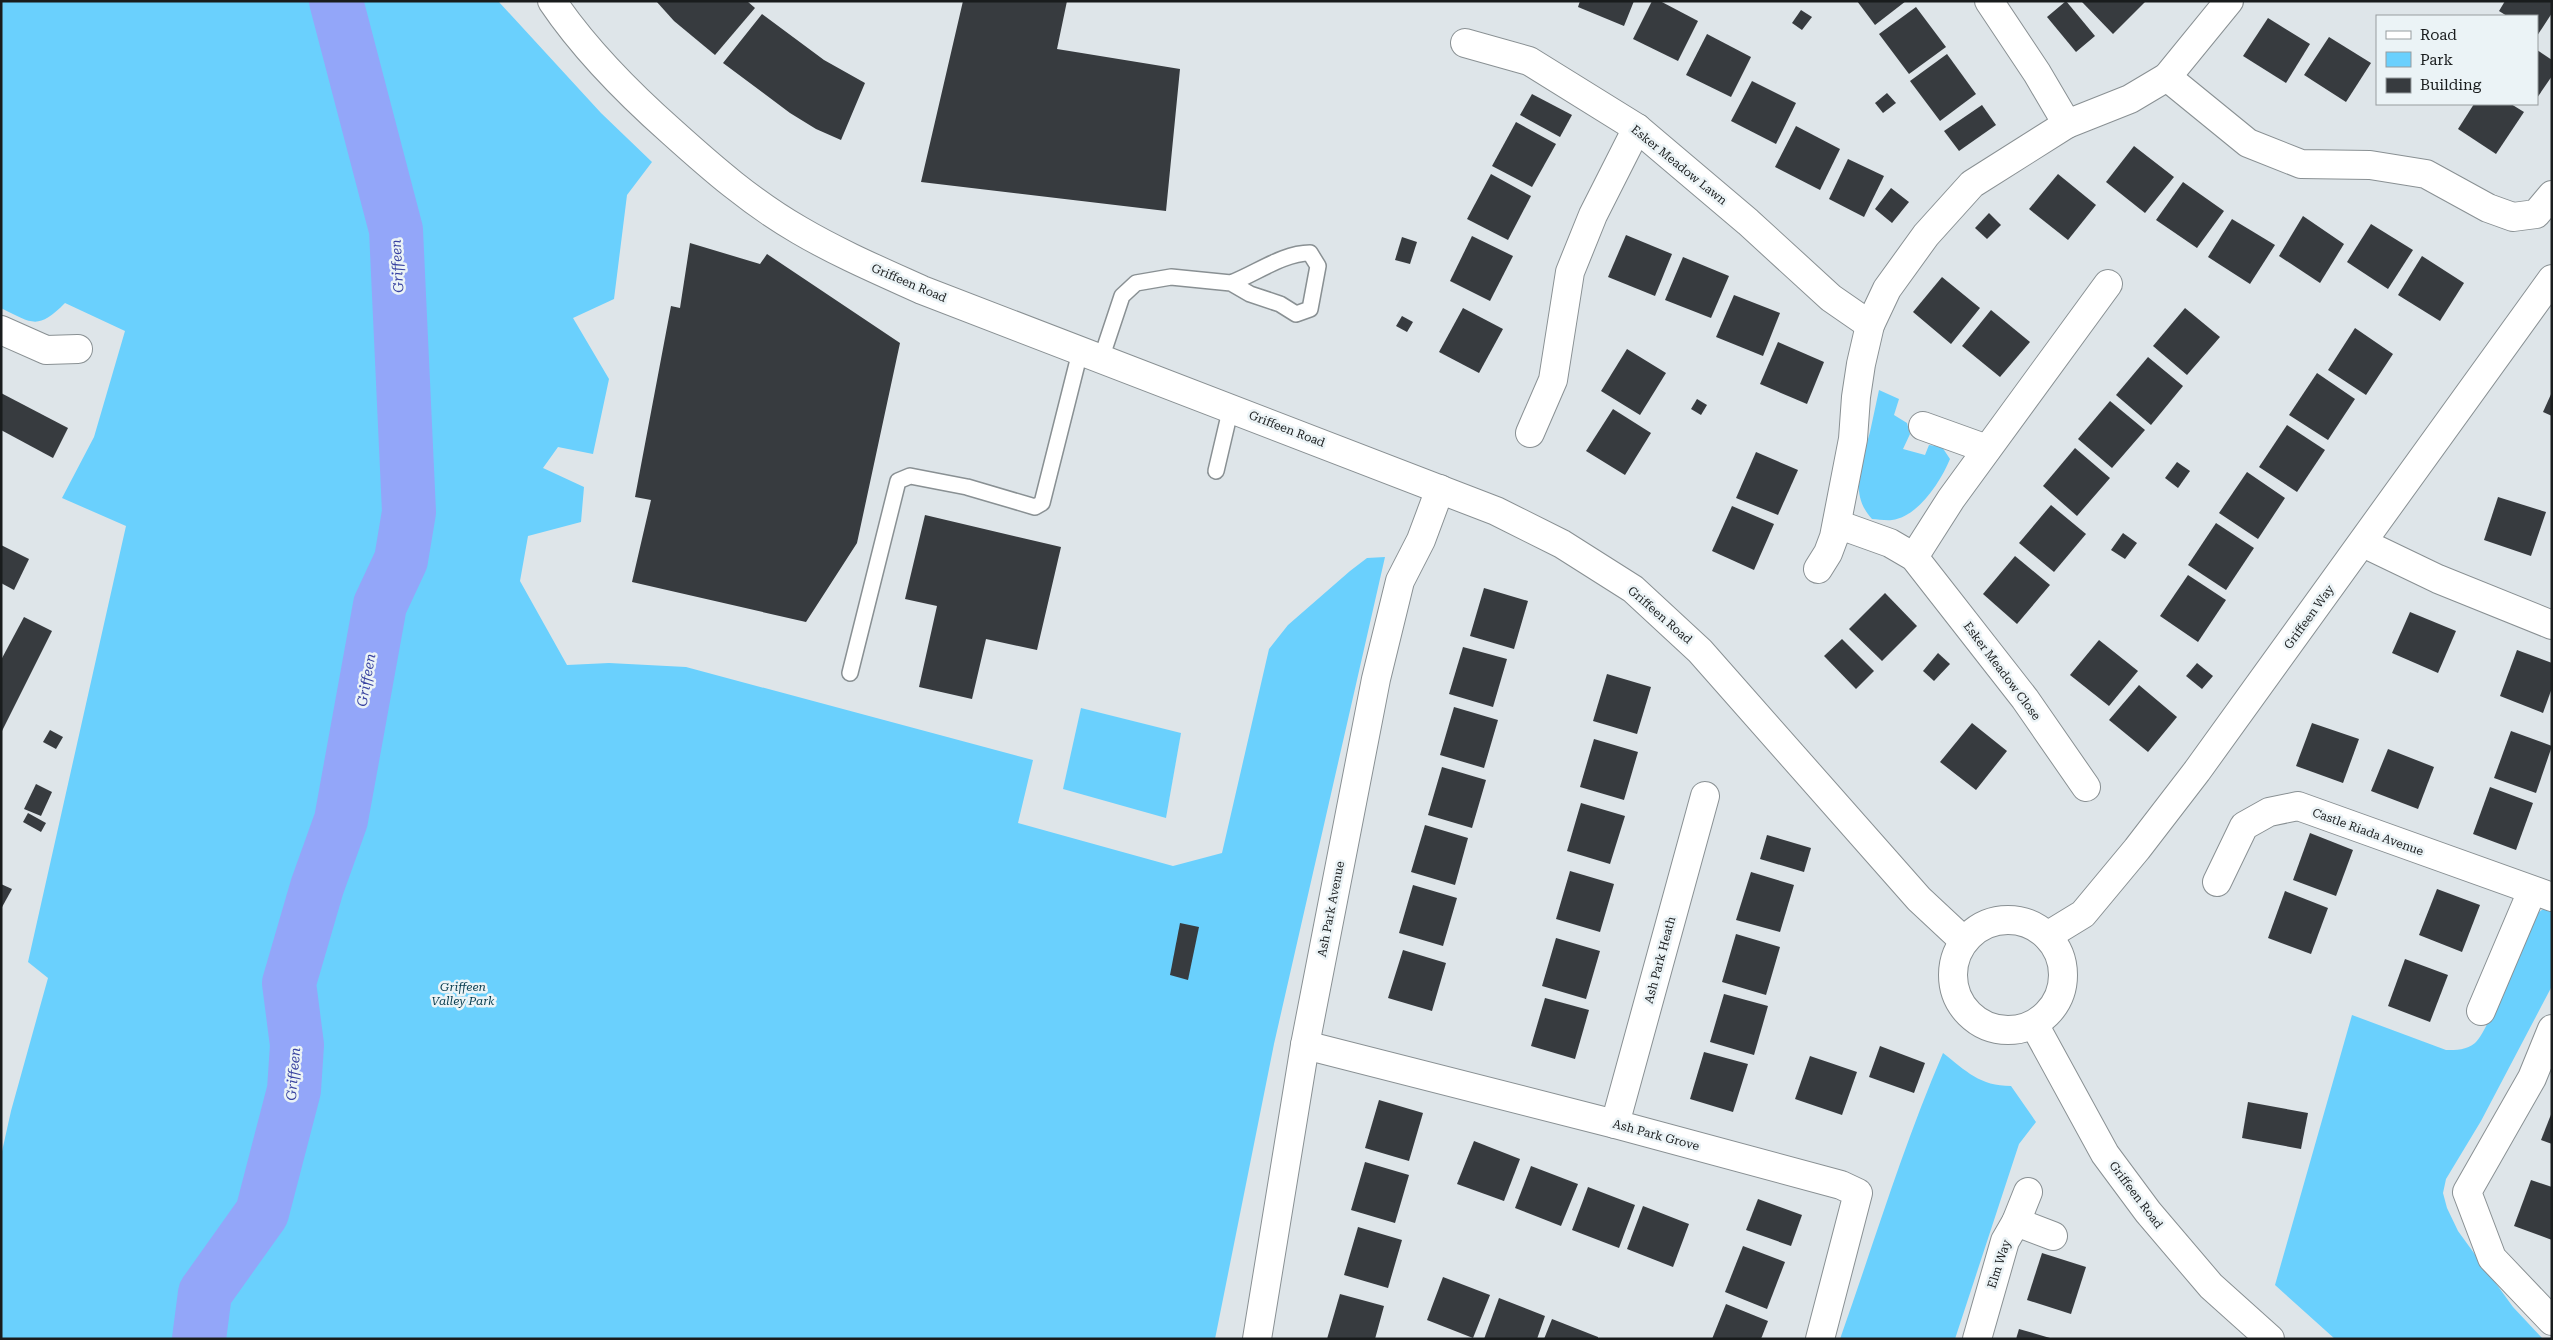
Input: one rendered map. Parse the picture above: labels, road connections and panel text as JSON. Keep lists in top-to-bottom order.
{
  "streets": {
    "street": [
      "Esker Meadow Lawn",
      "Griffeen Road",
      "Griffeen Way",
      "Esker Meadow Close",
      "Castle Riada Avenue",
      "Ash Park Avenue",
      "Ash Park Heath",
      "Ash Park Grove",
      "Elm Way"
    ]
  },
  "crossings": [
    ["Griffeen Road", "Griffeen Way"],
    ["Griffeen Road", "Ash Park Avenue"],
    ["Ash Park Avenue", "Ash Park Grove"],
    ["Ash Park Heath", "Ash Park Grove"]
  ],
  "water": ["Griffeen"],
  "parks": ["Griffeen Valley Park"],
  "legend": ["Road", "Park", "Building"]
}
